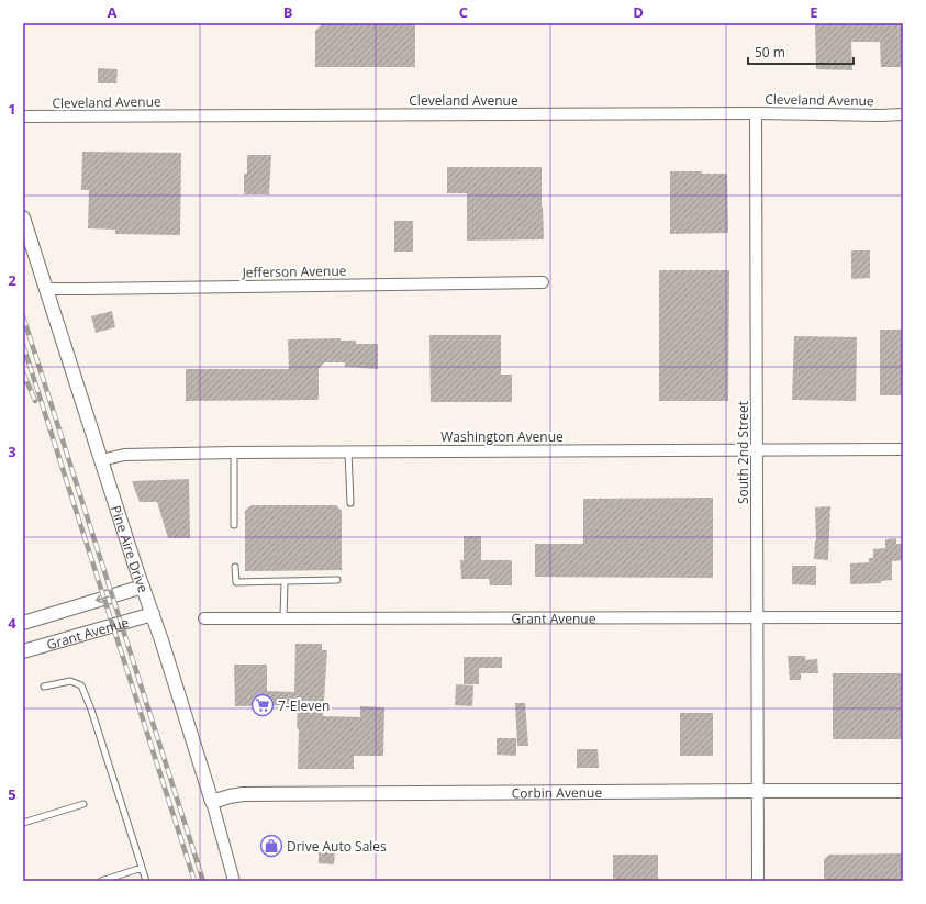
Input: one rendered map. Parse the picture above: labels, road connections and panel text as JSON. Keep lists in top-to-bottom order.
{
  "streets": {
    "street": [
      "Cleveland Avenue",
      "Jefferson Avenue",
      "Washington Avenue",
      "South 2nd Street",
      "Pine Aire Drive",
      "Grant Avenue",
      "Corbin Avenue"
    ]
  },
  "crossings": [
    ["Cleveland Avenue", "South 2nd Street"],
    ["Jefferson Avenue", "Pine Aire Drive"],
    ["Washington Avenue", "South 2nd Street"],
    ["Washington Avenue", "Pine Aire Drive"],
    ["South 2nd Street", "Grant Avenue"],
    ["South 2nd Street", "Corbin Avenue"],
    ["Pine Aire Drive", "Grant Avenue"],
    ["Pine Aire Drive", "Corbin Avenue"]
  ],
  "places": {
    "supermarket": ["7-Eleven"],
    "shop": ["Drive Auto Sales"]
  },
  "scale_bar": "50 m",
  "grid": {
    "columns": [
      "A",
      "B",
      "C",
      "D",
      "E"
    ],
    "rows": [
      "1",
      "2",
      "3",
      "4",
      "5"
    ]
  }
}
